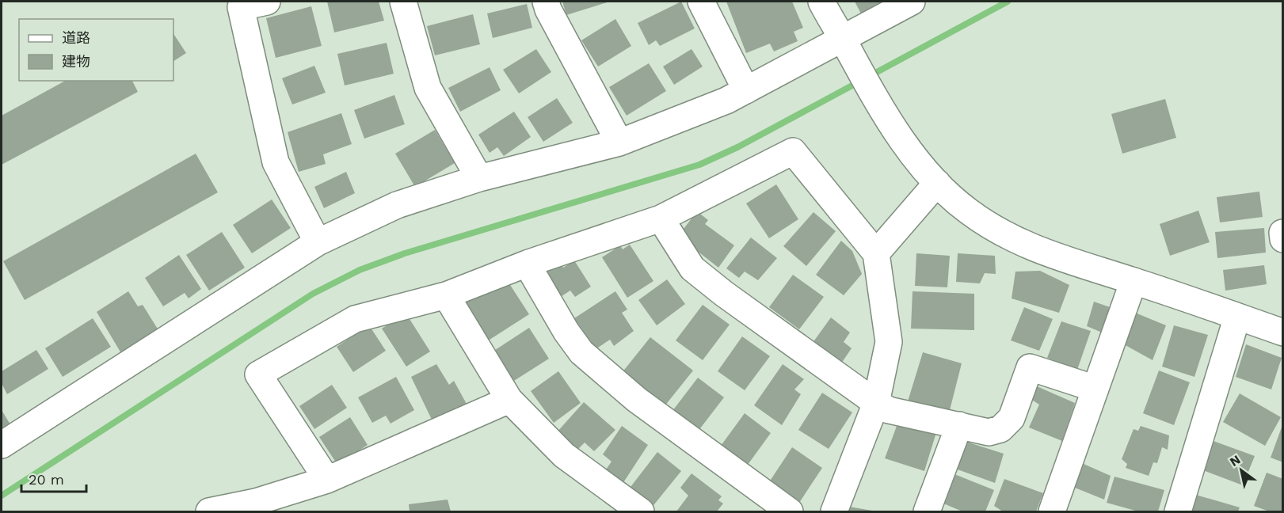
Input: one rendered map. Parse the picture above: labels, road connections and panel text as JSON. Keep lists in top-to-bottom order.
{
  "legend": ["道路", "建物"],
  "scale_bar": "20 m",
  "north": "top left"
}
